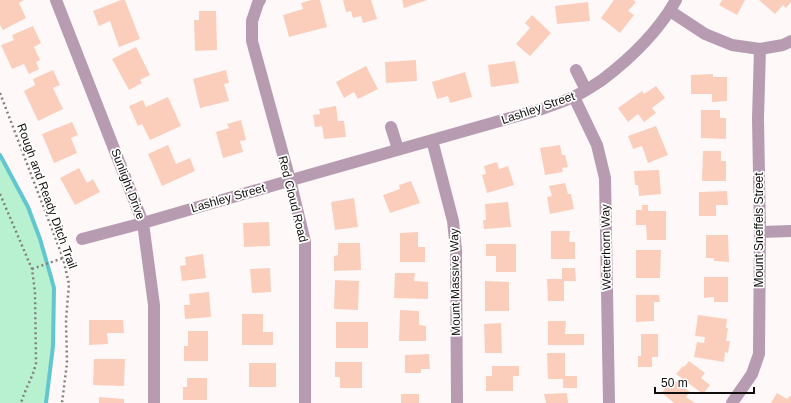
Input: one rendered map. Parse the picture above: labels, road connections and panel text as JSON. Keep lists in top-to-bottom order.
{
  "streets": {
    "street": [
      "Lashley Street",
      "Sunlight Drive",
      "Red Cloud Road",
      "Mount Sneffels Street",
      "Wetterhorn Way",
      "Mount Massive Way"
    ],
    "path": ["Rough and Ready Ditch Trail"]
  },
  "crossings": [
    ["Lashley Street", "Sunlight Drive"],
    ["Lashley Street", "Red Cloud Road"],
    ["Lashley Street", "Wetterhorn Way"],
    ["Lashley Street", "Mount Massive Way"]
  ],
  "scale_bar": "50 m"
}
